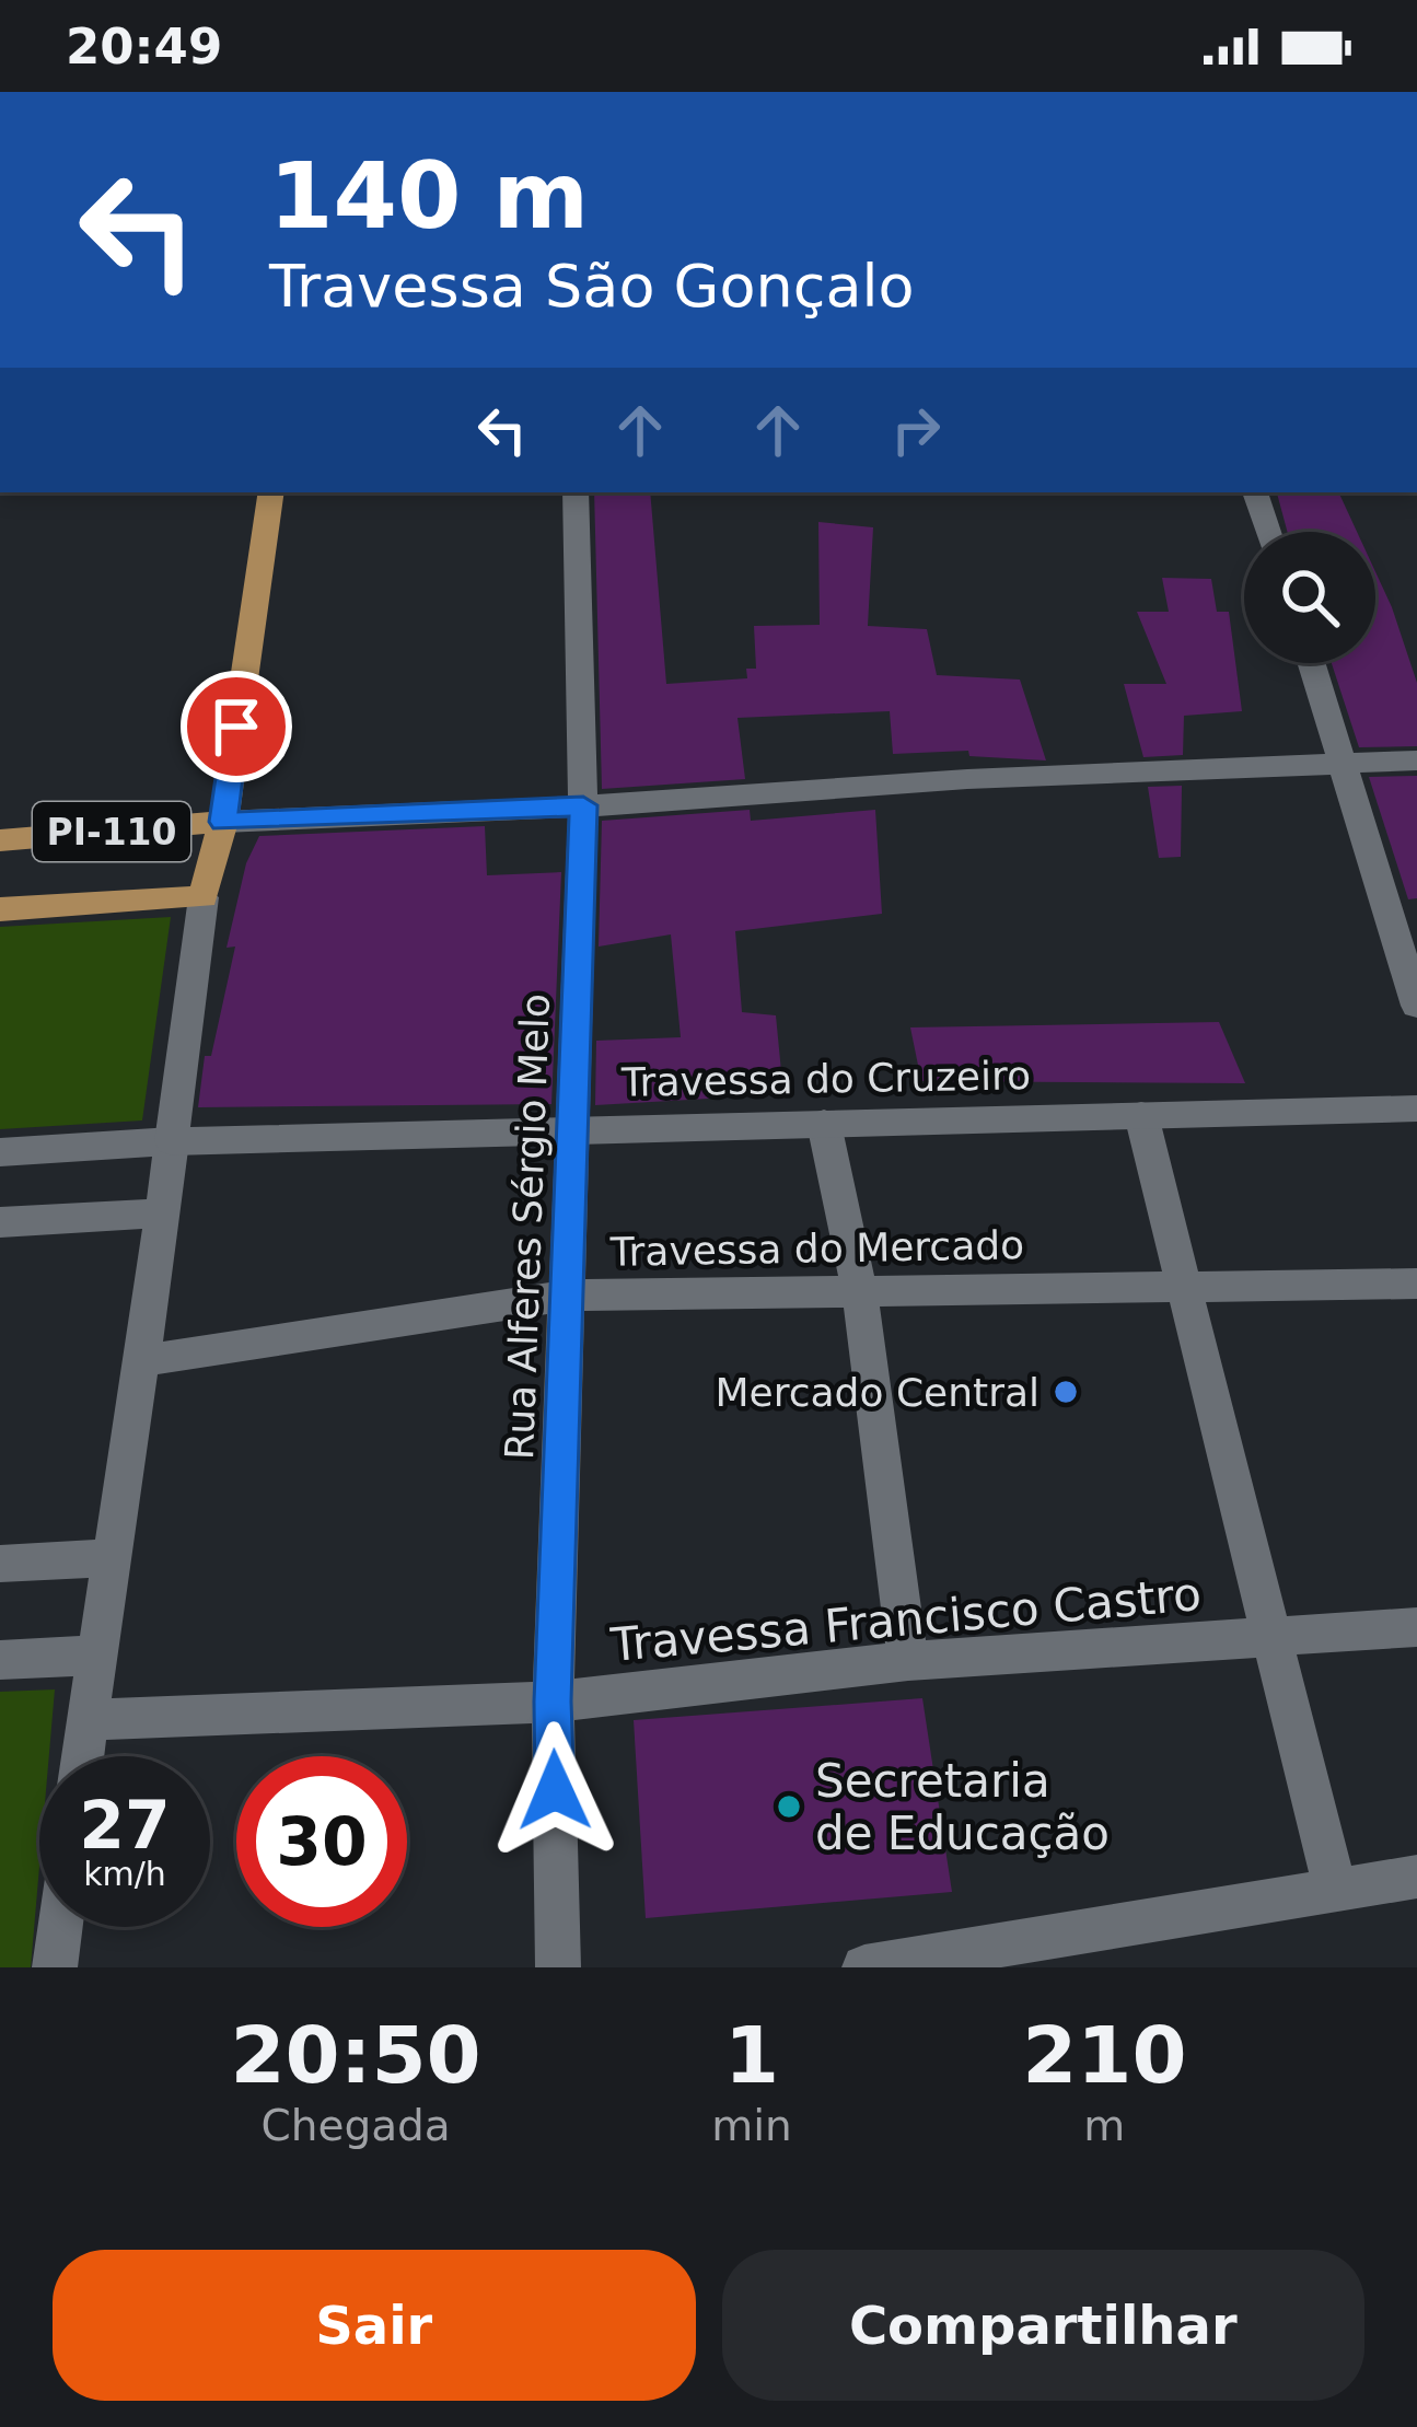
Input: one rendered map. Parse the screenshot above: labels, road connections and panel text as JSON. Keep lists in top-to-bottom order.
{
  "streets": {
    "main road": ["PI-110"],
    "street": [
      "Travessa do Cruzeiro",
      "Rua Alferes Sérgio Melo",
      "Travessa do Mercado",
      "Travessa Francisco Castro"
    ]
  },
  "crossings": [
    ["Travessa do Cruzeiro", "Rua Alferes Sérgio Melo"],
    ["Rua Alferes Sérgio Melo", "Travessa do Mercado"],
    ["Rua Alferes Sérgio Melo", "Travessa Francisco Castro"]
  ],
  "places": ["Mercado Central", "Secretaria de Educação"],
  "page": {
    "status": "20:49",
    "turn": ["140 m", "Travessa São Gonçalo"],
    "speed": "27 km/h",
    "limit": "30",
    "eta": [
      "20:50",
      "Chegada",
      "1",
      "min",
      "210",
      "m"
    ],
    "buttons": ["Sair", "Compartilhar"]
  }
}
